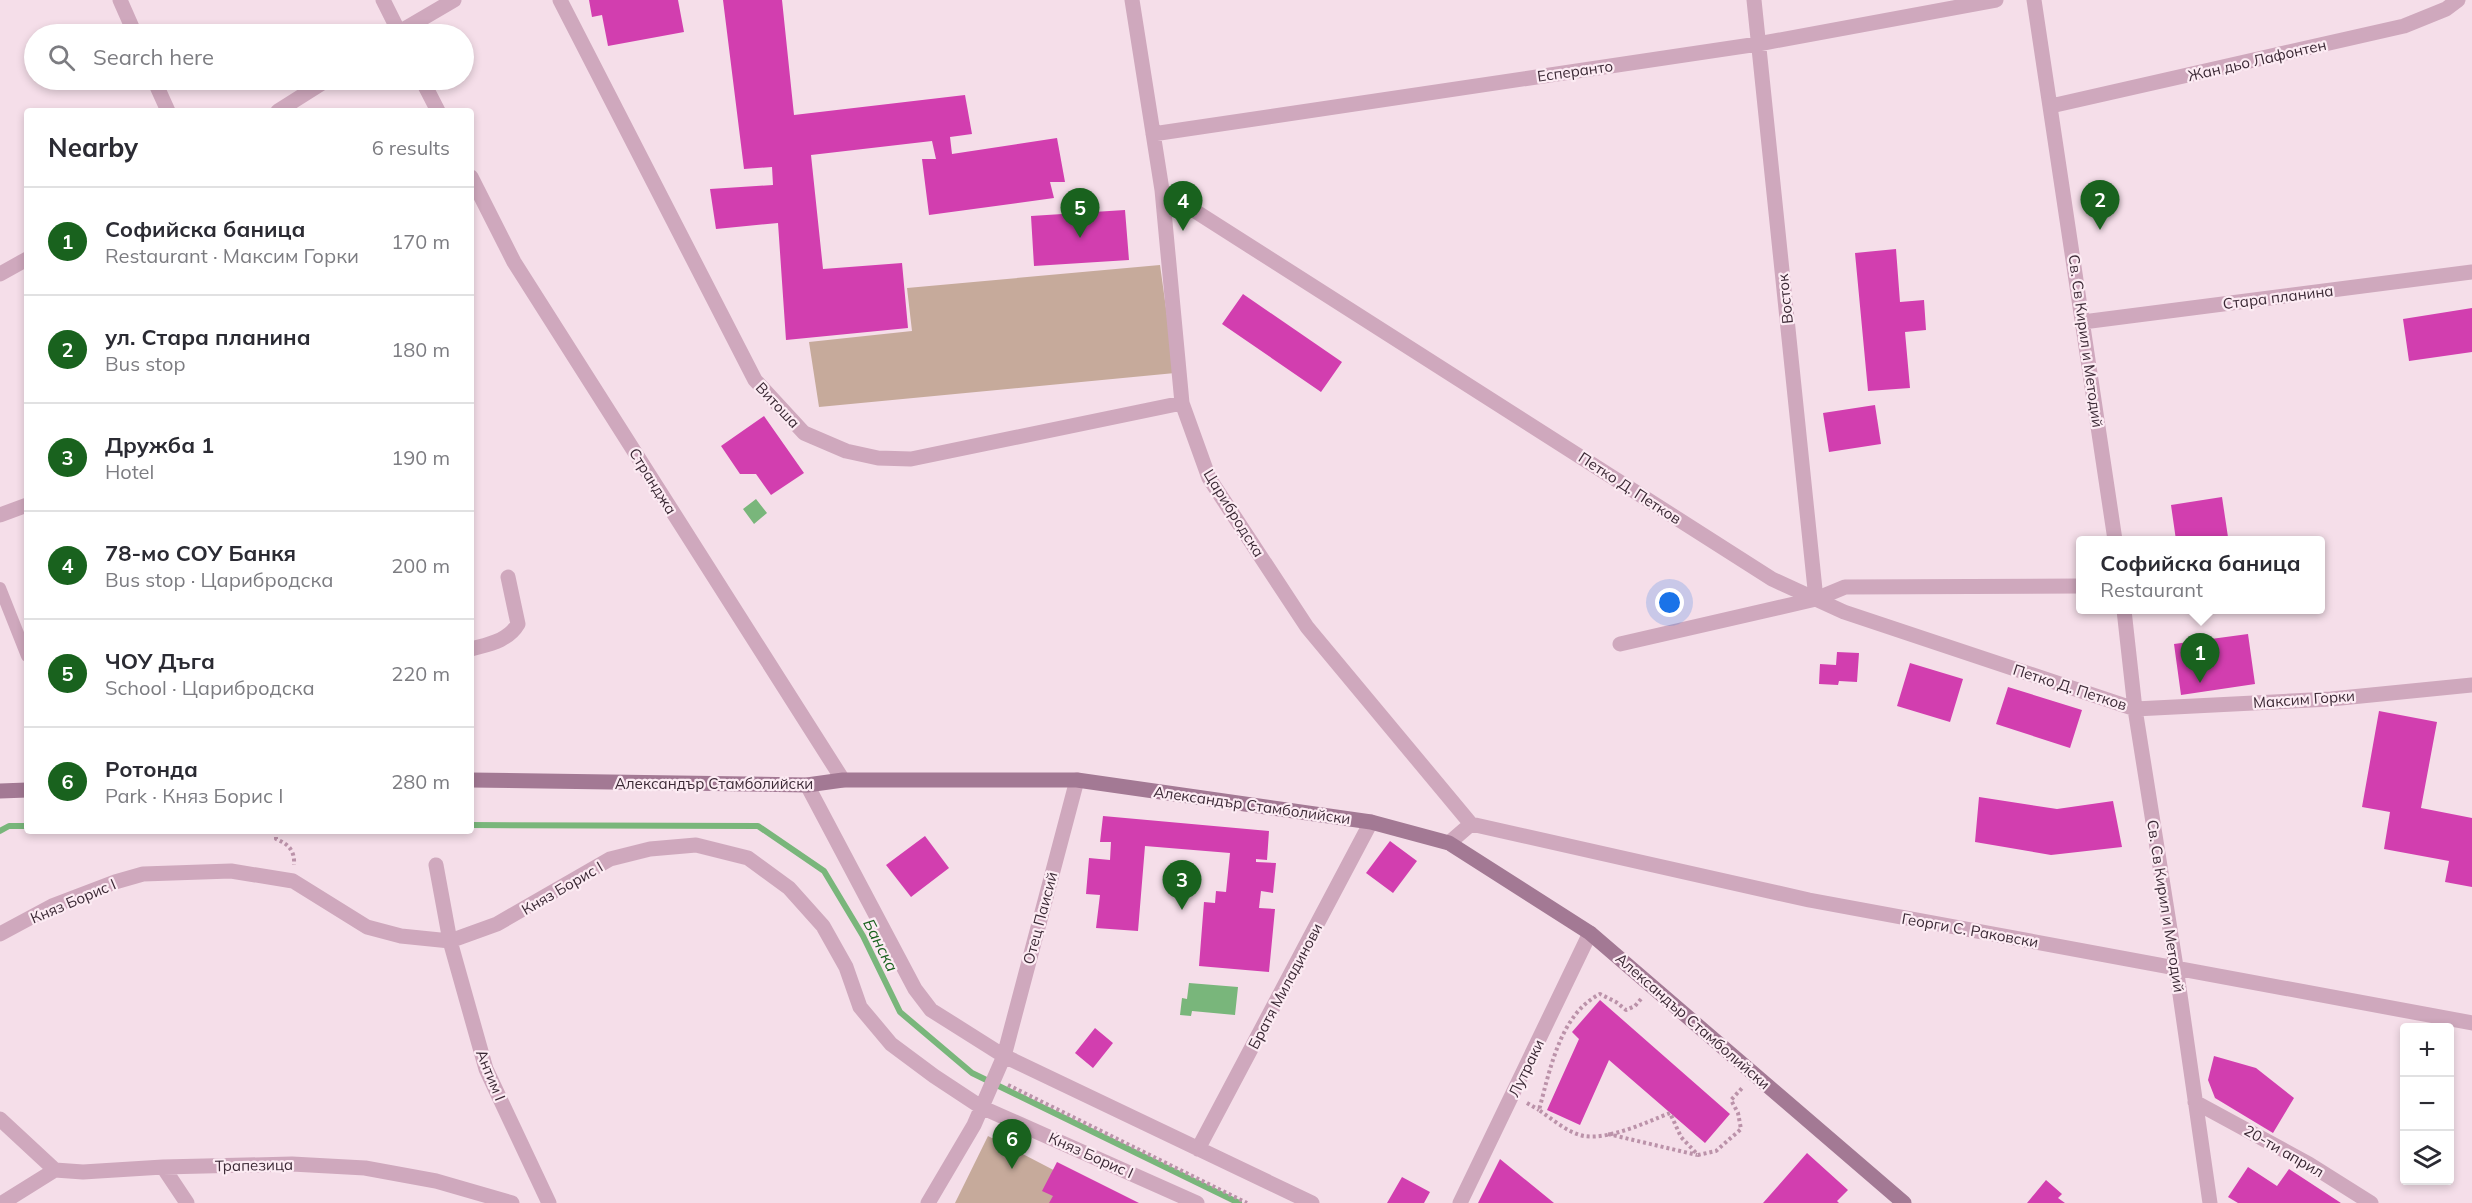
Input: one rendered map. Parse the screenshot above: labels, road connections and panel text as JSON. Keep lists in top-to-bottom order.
{
  "streets": {
    "street": [
      "Жан дьо Лафонтен",
      "Есперанто",
      "Стара планина",
      "Восток",
      "Св. Св Кирил и Методий",
      "Витоша",
      "Странджа",
      "Петко Д. Петков",
      "Царибродска",
      "Максим Горки",
      "Александър Стамболийски",
      "Княз Борис I",
      "Отец Паисий",
      "Георги С. Раковски",
      "Братя Миладинови",
      "Лутраки",
      "Антим I",
      "20-ти април",
      "Трапезица"
    ]
  },
  "crossings": [
    ["Жан дьо Лафонтен", "Св. Св Кирил и Методий"],
    ["Есперанто", "Восток"],
    ["Есперанто", "Царибродска"],
    ["Стара планина", "Св. Св Кирил и Методий"],
    ["Восток", "Петко Д. Петков"],
    ["Св. Св Кирил и Методий", "Петко Д. Петков"],
    ["Св. Св Кирил и Методий", "Максим Горки"],
    ["Св. Св Кирил и Методий", "Георги С. Раковски"],
    ["Св. Св Кирил и Методий", "20-ти април"],
    ["Витоша", "Царибродска"],
    ["Странджа", "Александър Стамболийски"],
    ["Петко Д. Петков", "Царибродска"],
    ["Петко Д. Петков", "Максим Горки"],
    ["Царибродска", "Георги С. Раковски"],
    ["Александър Стамболийски", "Отец Паисий"],
    ["Александър Стамболийски", "Братя Миладинови"],
    ["Александър Стамболийски", "Лутраки"],
    ["Княз Борис I", "Отец Паисий"],
    ["Княз Борис I", "Антим I"]
  ],
  "water": ["Банска"],
  "page": {
    "search": "Search here",
    "heading": ["Nearby", "6 results"],
    "pins": [
      "2",
      "4",
      "5",
      "1",
      "3",
      "6"
    ],
    "list": [
      {
        "mark": "1",
        "name": "Софийска баница",
        "note": "Restaurant · Максим Горки",
        "value": "170 m"
      },
      {
        "mark": "2",
        "name": "ул. Стара планина",
        "note": "Bus stop",
        "value": "180 m"
      },
      {
        "mark": "3",
        "name": "Дружба 1",
        "note": "Hotel",
        "value": "190 m"
      },
      {
        "mark": "4",
        "name": "78-мо СОУ Банкя",
        "note": "Bus stop · Царибродска",
        "value": "200 m"
      },
      {
        "mark": "5",
        "name": "ЧОУ Дъга",
        "note": "School · Царибродска",
        "value": "220 m"
      },
      {
        "mark": "6",
        "name": "Ротонда",
        "note": "Park · Княз Борис I",
        "value": "280 m"
      }
    ],
    "popup": ["Софийска баница", "Restaurant"],
    "map_buttons": ["+", "−"]
  }
}
